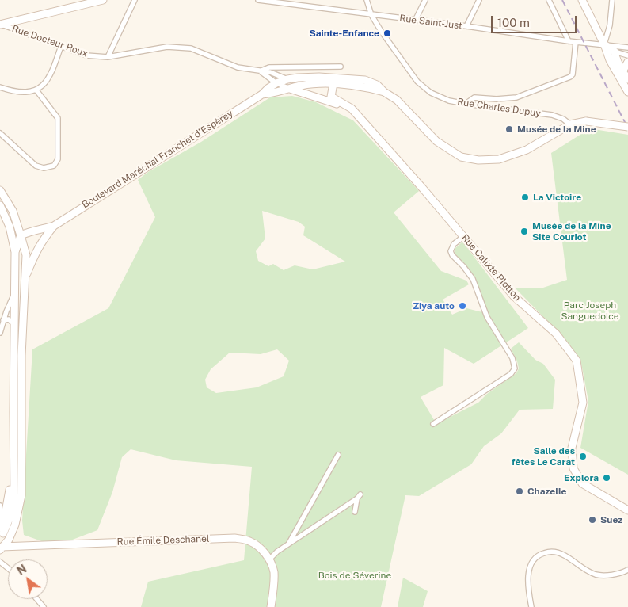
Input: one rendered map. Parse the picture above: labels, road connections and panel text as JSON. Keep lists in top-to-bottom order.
{
  "streets": {
    "main road": ["Boulevard Maréchal Franchet d'Espèrey", "Rue Calixte Plotton", "Rue Émile Deschanel"],
    "street": ["Rue Saint-Just", "Rue Docteur Roux", "Rue Charles Dupuy"]
  },
  "crossings": [
    ["Rue Saint-Just", "Rue Charles Dupuy"],
    ["Rue Docteur Roux", "Boulevard Maréchal Franchet d'Espèrey"],
    ["Rue Charles Dupuy", "Boulevard Maréchal Franchet d'Espèrey"]
  ],
  "parks": ["Parc Joseph Sanguedolce", "Bois de Séverine"],
  "places": [
    "Sainte-Enfance",
    "Musée de la Mine",
    "La Victoire",
    "Musée de la Mine Site Couriot",
    "Ziya auto",
    "Salle des fêtes Le Carat",
    "Explora",
    "Chazelle",
    "Suez"
  ],
  "scale_bar": "100 m",
  "north": "top left"
}
